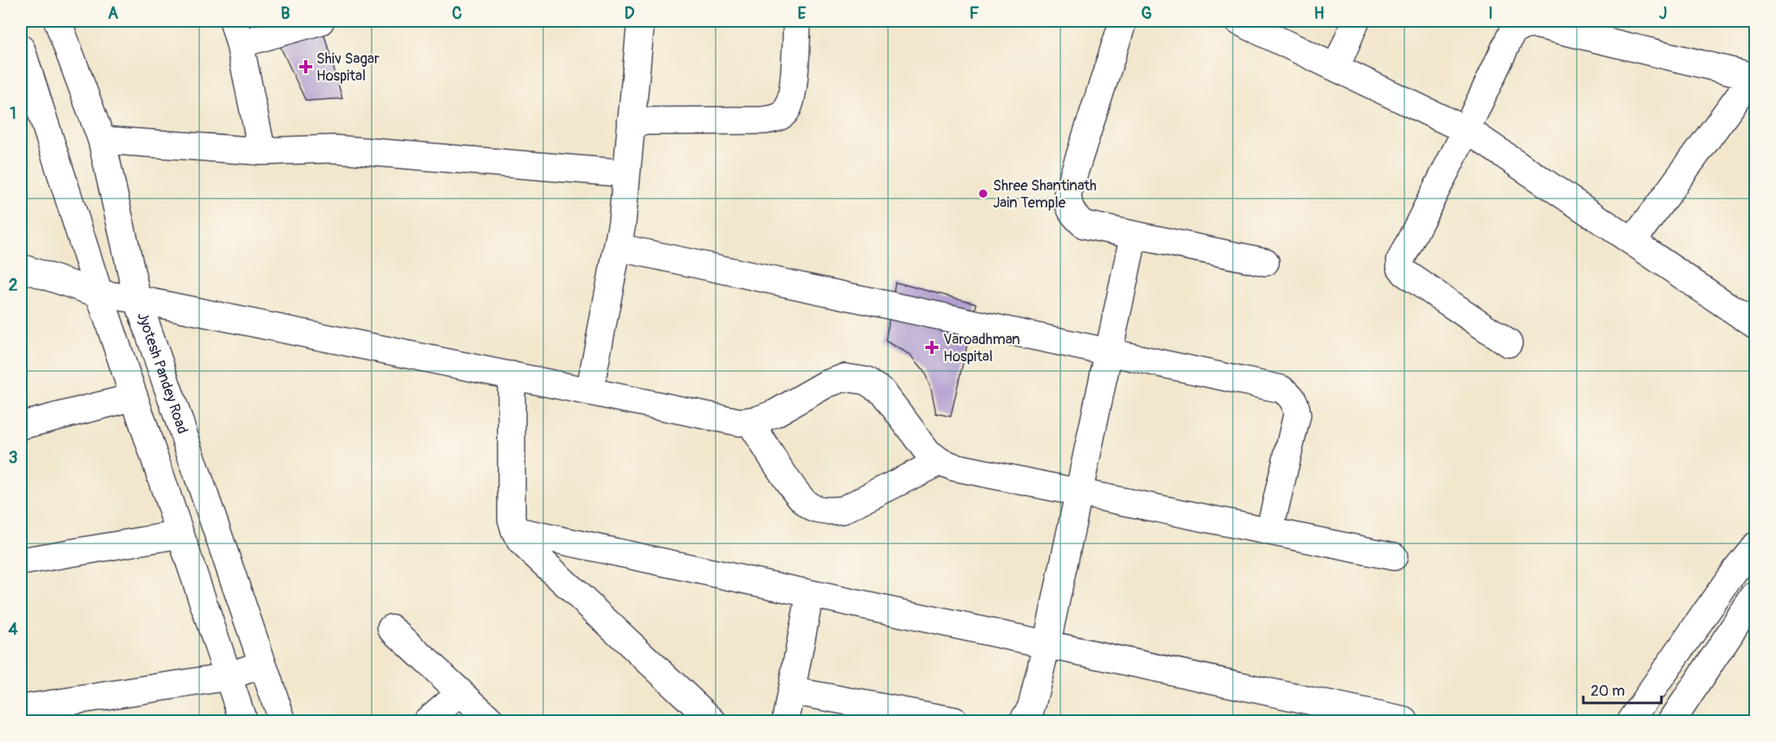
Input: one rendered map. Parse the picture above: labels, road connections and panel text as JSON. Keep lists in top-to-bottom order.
{
  "streets": {
    "street": ["Jyotesh Pandey Road"]
  },
  "places": {
    "health": ["Shiv Sagar Hospital", "Varoadhman Hospital"],
    "other": ["Shree Shantinath Jain Temple"]
  },
  "scale_bar": "20 m",
  "grid": {
    "columns": [
      "A",
      "B",
      "C",
      "D",
      "E",
      "F",
      "G",
      "H",
      "I",
      "J"
    ],
    "rows": [
      "1",
      "2",
      "3",
      "4"
    ]
  }
}
